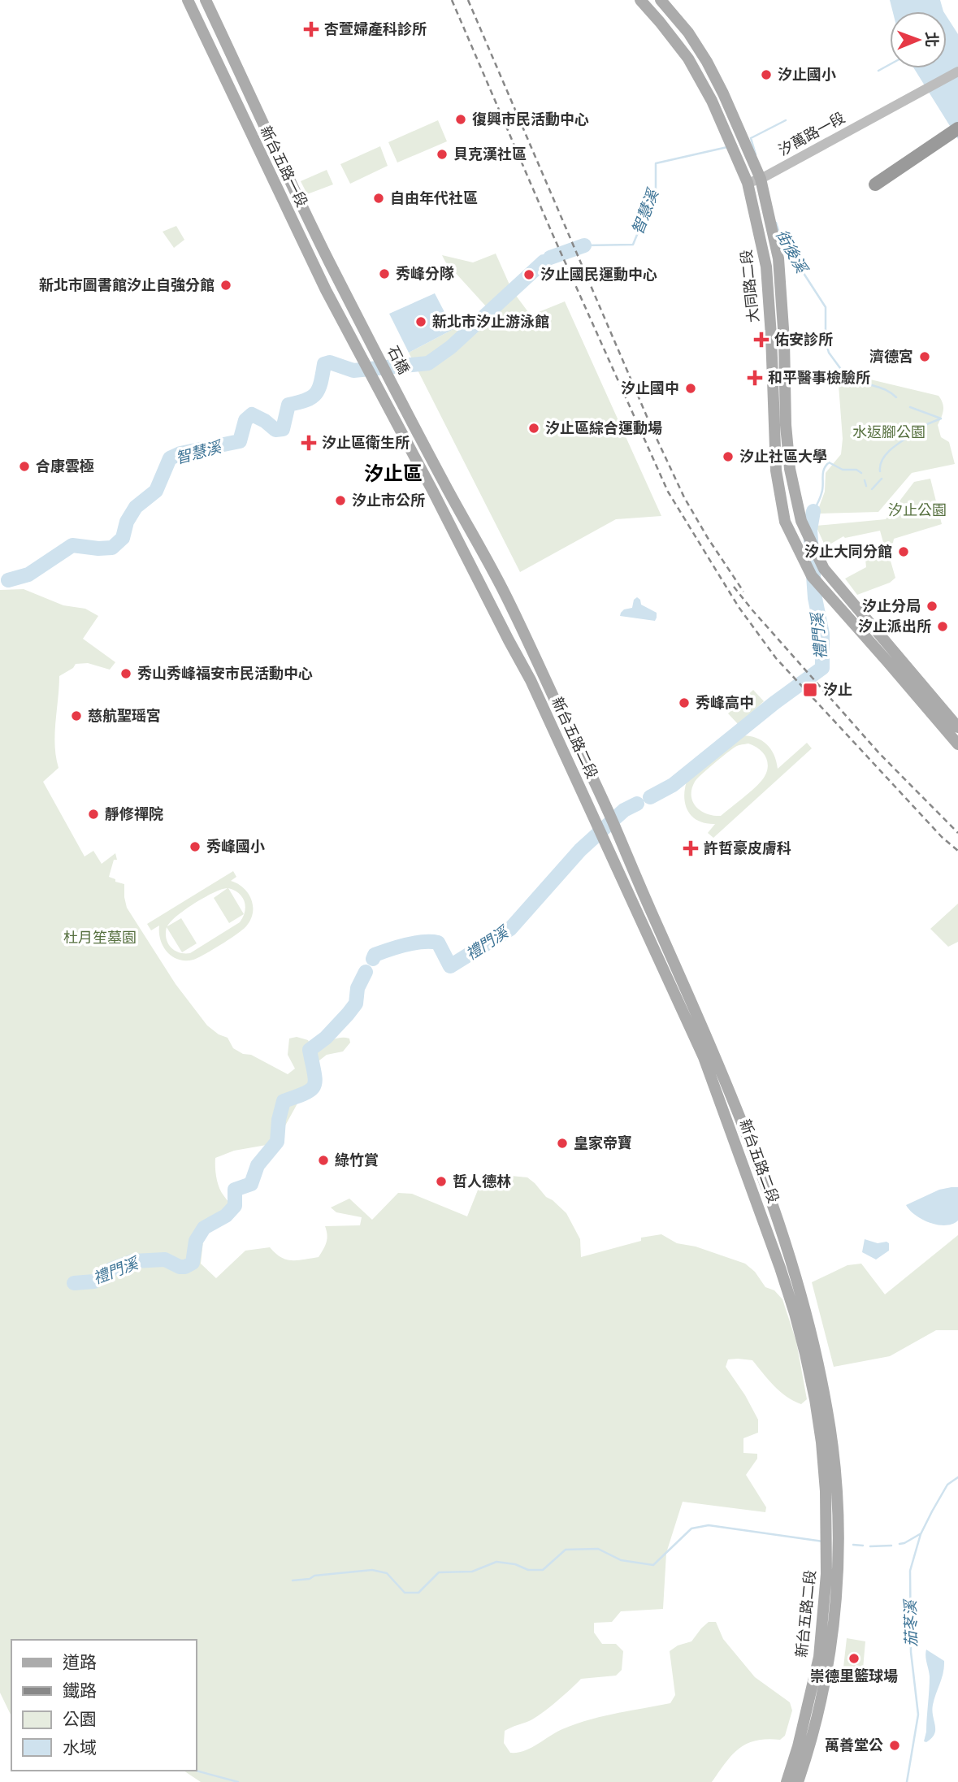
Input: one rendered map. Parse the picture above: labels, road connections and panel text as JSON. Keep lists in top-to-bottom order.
{
  "streets": {
    "main road": [
      "新台五路一段",
      "大同路二段",
      "石橋",
      "新台五路二段"
    ],
    "street": ["汐萬路一段"]
  },
  "crossings": [
    ["汐萬路一段", "大同路二段"],
    ["新台五路一段", "石橋"],
    ["新台五路一段", "新台五路二段"],
    ["石橋", "新台五路二段"]
  ],
  "districts": ["汐止區"],
  "water": [
    "智慧溪",
    "街後溪",
    "禮門溪",
    "茄苳溪"
  ],
  "parks": ["水返腳公園", "汐止公園", "杜月笙墓園"],
  "places": {
    "health": [
      "杏萱婦產科診所",
      "佑安診所",
      "和平醫事檢驗所",
      "汐止區衛生所",
      "許哲豪皮膚科"
    ],
    "other": [
      "汐止國小",
      "復興市民活動中心",
      "貝克漢社區",
      "自由年代社區",
      "秀峰分隊",
      "汐止國民運動中心",
      "新北市圖書館汐止自強分館",
      "新北市汐止游泳館",
      "濟德宮",
      "汐止國中",
      "汐止區綜合運動場",
      "汐止社區大學",
      "合康雲極",
      "汐止市公所",
      "汐止大同分館",
      "汐止分局",
      "汐止派出所",
      "秀山秀峰福安市民活動中心",
      "秀峰高中",
      "慈航聖瑶宮",
      "靜修禪院",
      "秀峰國小",
      "皇家帝寶",
      "綠竹賞",
      "哲人德林",
      "崇德里籃球場",
      "萬善堂公"
    ],
    "transit": ["汐止"]
  },
  "legend": [
    "道路",
    "鐵路",
    "公園",
    "水域"
  ],
  "north": "right"
}
